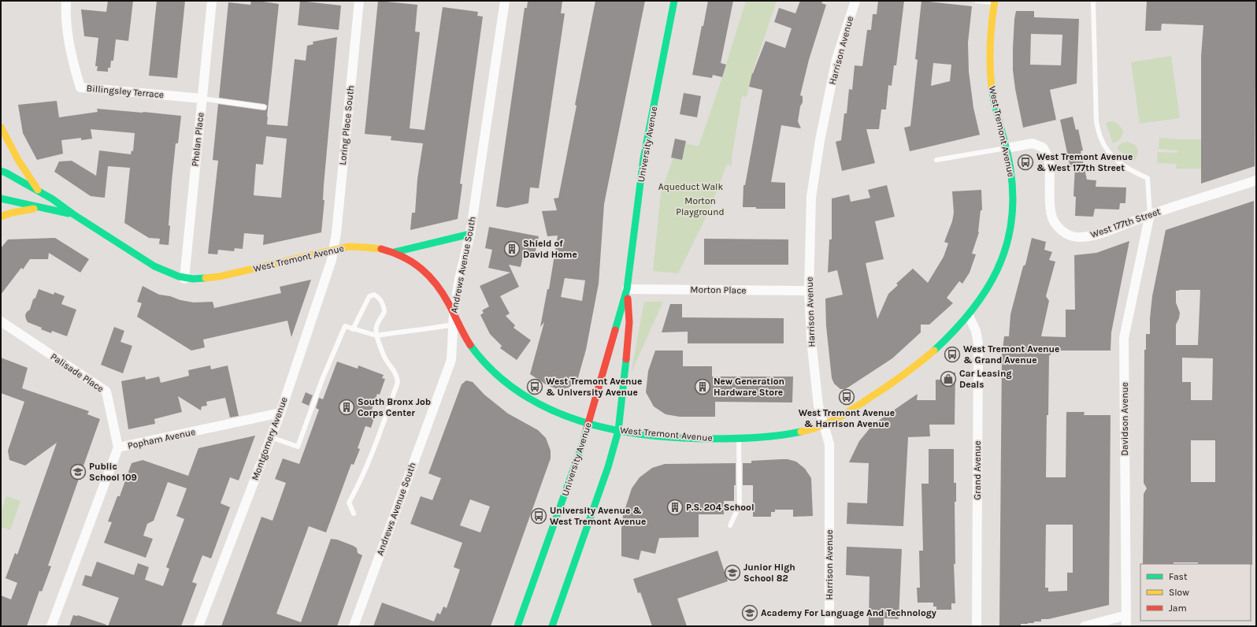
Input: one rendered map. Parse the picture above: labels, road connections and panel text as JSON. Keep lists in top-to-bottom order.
{
  "streets": {
    "main road": ["West Tremont Avenue", "University Avenue"],
    "street": [
      "Harrison Avenue",
      "Billingsley Terrace",
      "Loring Place South",
      "Phelan Place",
      "West 177th Street",
      "Andrews Avenue South",
      "Morton Place",
      "Palisade Place",
      "Davidson Avenue",
      "Popham Avenue",
      "Montgomery Avenue",
      "Grand Avenue"
    ]
  },
  "crossings": [
    ["Harrison Avenue", "West Tremont Avenue"],
    ["Harrison Avenue", "Morton Place"],
    ["Billingsley Terrace", "Phelan Place"],
    ["Loring Place South", "West Tremont Avenue"],
    ["Loring Place South", "Montgomery Avenue"],
    ["West Tremont Avenue", "Phelan Place"],
    ["West Tremont Avenue", "University Avenue"],
    ["West Tremont Avenue", "West 177th Street"],
    ["West Tremont Avenue", "Andrews Avenue South"],
    ["West Tremont Avenue", "Montgomery Avenue"],
    ["West Tremont Avenue", "Grand Avenue"],
    ["University Avenue", "Morton Place"],
    ["West 177th Street", "Davidson Avenue"],
    ["Palisade Place", "Popham Avenue"],
    ["Popham Avenue", "Montgomery Avenue"]
  ],
  "parks": ["Aqueduct Walk", "Morton Playground"],
  "places": {
    "bus stop": [
      "West Tremont Avenue & West 177th Street",
      "West Tremont Avenue & Grand Avenue",
      "West Tremont Avenue & University Avenue",
      "West Tremont Avenue & Harrison Avenue",
      "University Avenue & West Tremont Avenue"
    ],
    "building": [
      "Shield of David Home",
      "New Generation Hardware Store",
      "South Bronx Job Corps Center",
      "P.S. 204 School"
    ],
    "shop": ["Car Leasing Deals"],
    "school or university": ["Public School 109", "Junior High School 82", "Academy For Language And Technology"]
  },
  "legend": ["Fast", "Slow", "Jam"]
}
